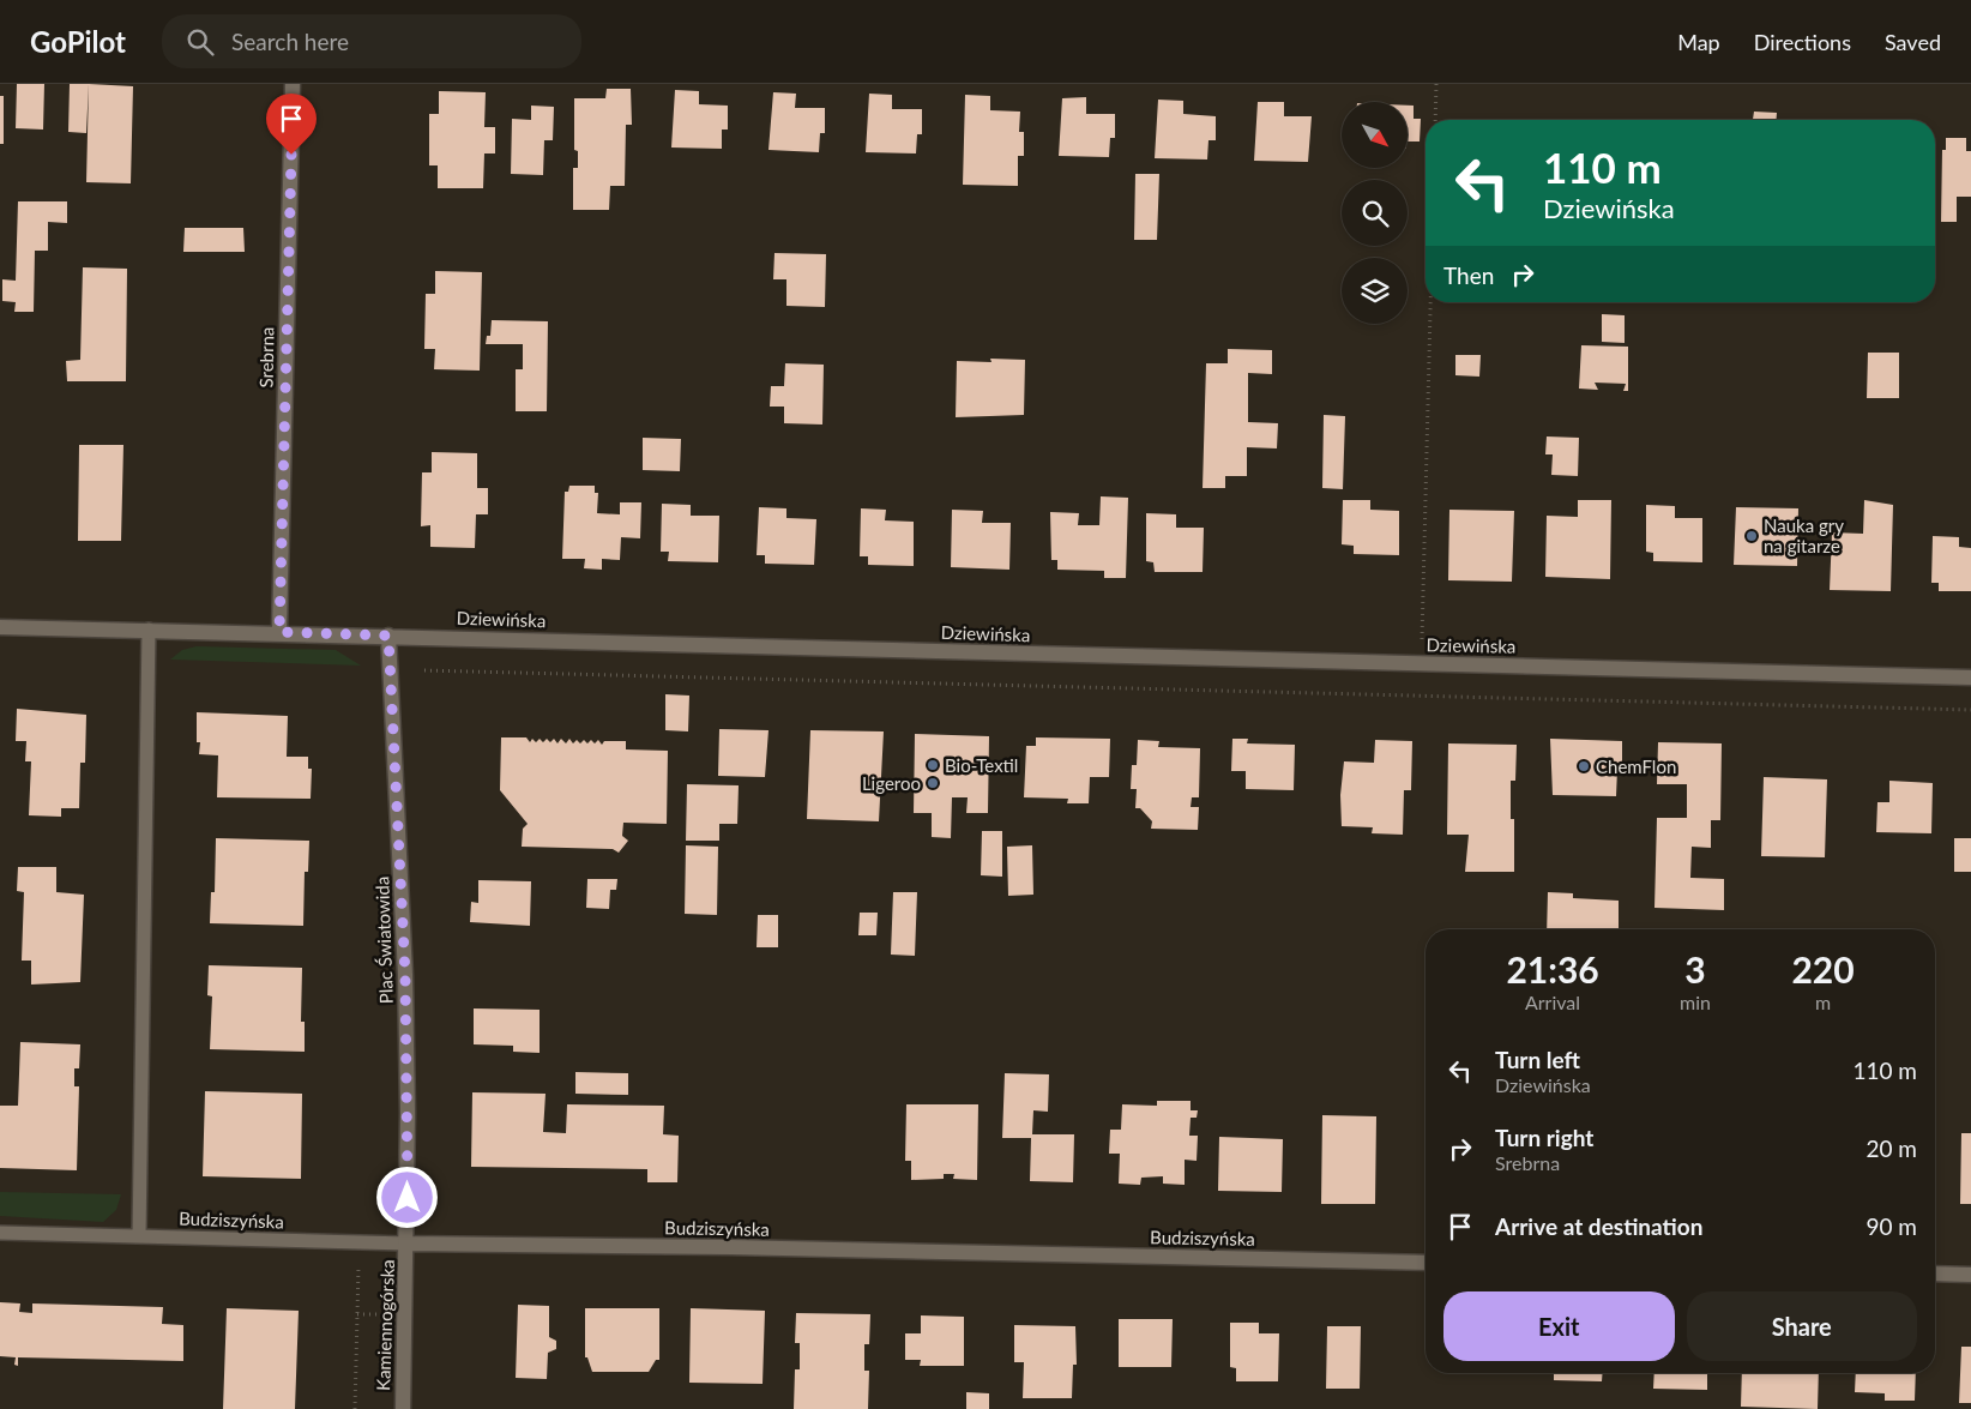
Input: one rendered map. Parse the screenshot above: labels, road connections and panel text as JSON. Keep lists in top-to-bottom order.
{
  "streets": {
    "street": [
      "Srebrna",
      "Dziewińska",
      "Plac Światowida",
      "Budziszyńska",
      "Kamiennogórska"
    ]
  },
  "crossings": [
    ["Srebrna", "Dziewińska"],
    ["Dziewińska", "Plac Światowida"],
    ["Plac Światowida", "Budziszyńska"],
    ["Plac Światowida", "Kamiennogórska"],
    ["Budziszyńska", "Kamiennogórska"]
  ],
  "places": [
    "Nauka gry na gitarze",
    "Bio-Textil",
    "ChemFlon",
    "Ligeroo"
  ],
  "north": "bottom right",
  "page": {
    "header": "GoPilot",
    "search": "Search here",
    "nav": ["Map", "Directions", "Saved"],
    "turn": ["110 m", "Dziewińska"],
    "then": "Then",
    "eta": [
      "21:36",
      "Arrival",
      "3",
      "min",
      "220",
      "m"
    ],
    "list": [
      {
        "name": "Turn left",
        "note": "Dziewińska",
        "value": "110 m"
      },
      {
        "name": "Turn right",
        "note": "Srebrna",
        "value": "20 m"
      },
      {
        "name": "Arrive at destination",
        "value": "90 m"
      }
    ],
    "buttons": ["Exit", "Share"]
  }
}
